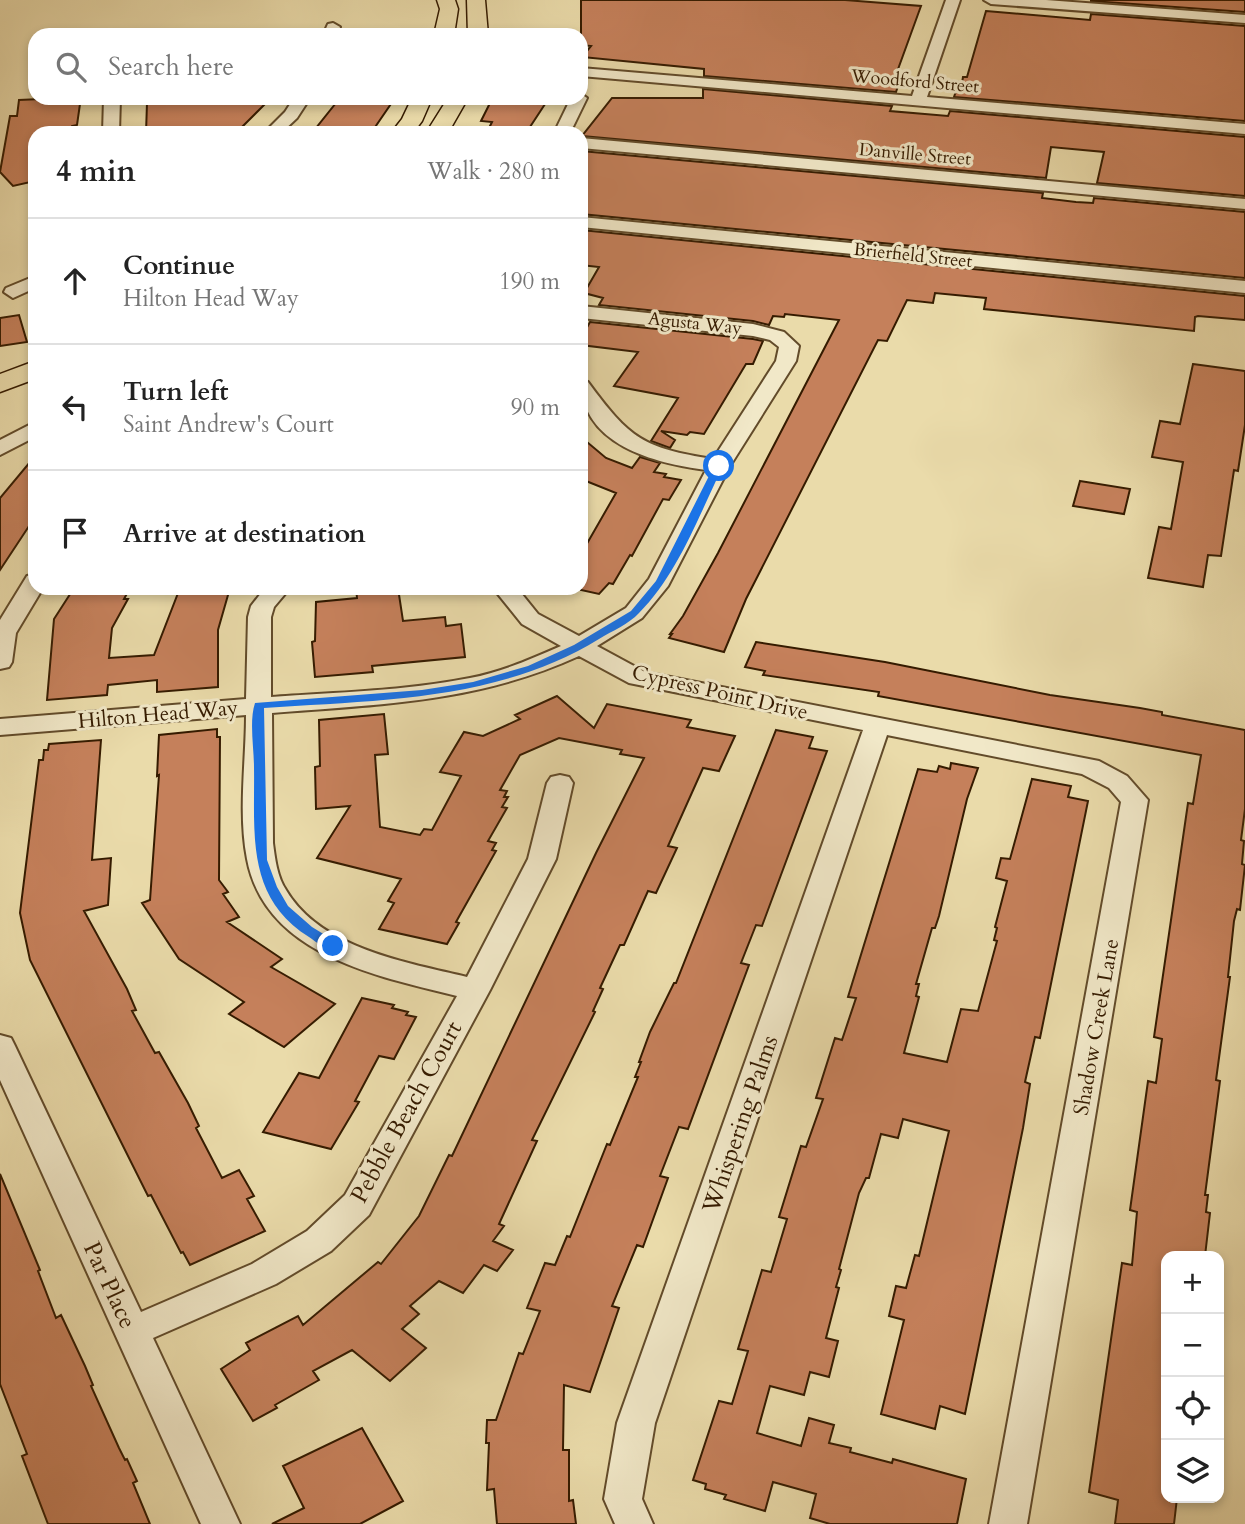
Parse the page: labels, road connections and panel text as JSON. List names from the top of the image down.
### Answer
{
  "streets": {
    "street": [
      "Woodford Street",
      "Danville Street",
      "Brierfield Street",
      "Agusta Way",
      "Cypress Point Drive",
      "Hilton Head Way",
      "Shadow Creek Lane",
      "Pebble Beach Court",
      "Whispering Palms",
      "Par Place"
    ]
  },
  "crossings": [
    ["Agusta Way", "Hilton Head Way"],
    ["Cypress Point Drive", "Hilton Head Way"],
    ["Cypress Point Drive", "Shadow Creek Lane"],
    ["Cypress Point Drive", "Whispering Palms"],
    ["Shadow Creek Lane", "Whispering Palms"],
    ["Pebble Beach Court", "Par Place"]
  ],
  "page": {
    "search": "Search here",
    "heading": ["4 min", "Walk · 280 m"],
    "list": [
      ["Continue", "Hilton Head Way", "190 m"],
      ["Turn left", "Saint Andrew's Court", "90 m"],
      "Arrive at destination"
    ],
    "map_buttons": ["+", "−"]
  }
}
